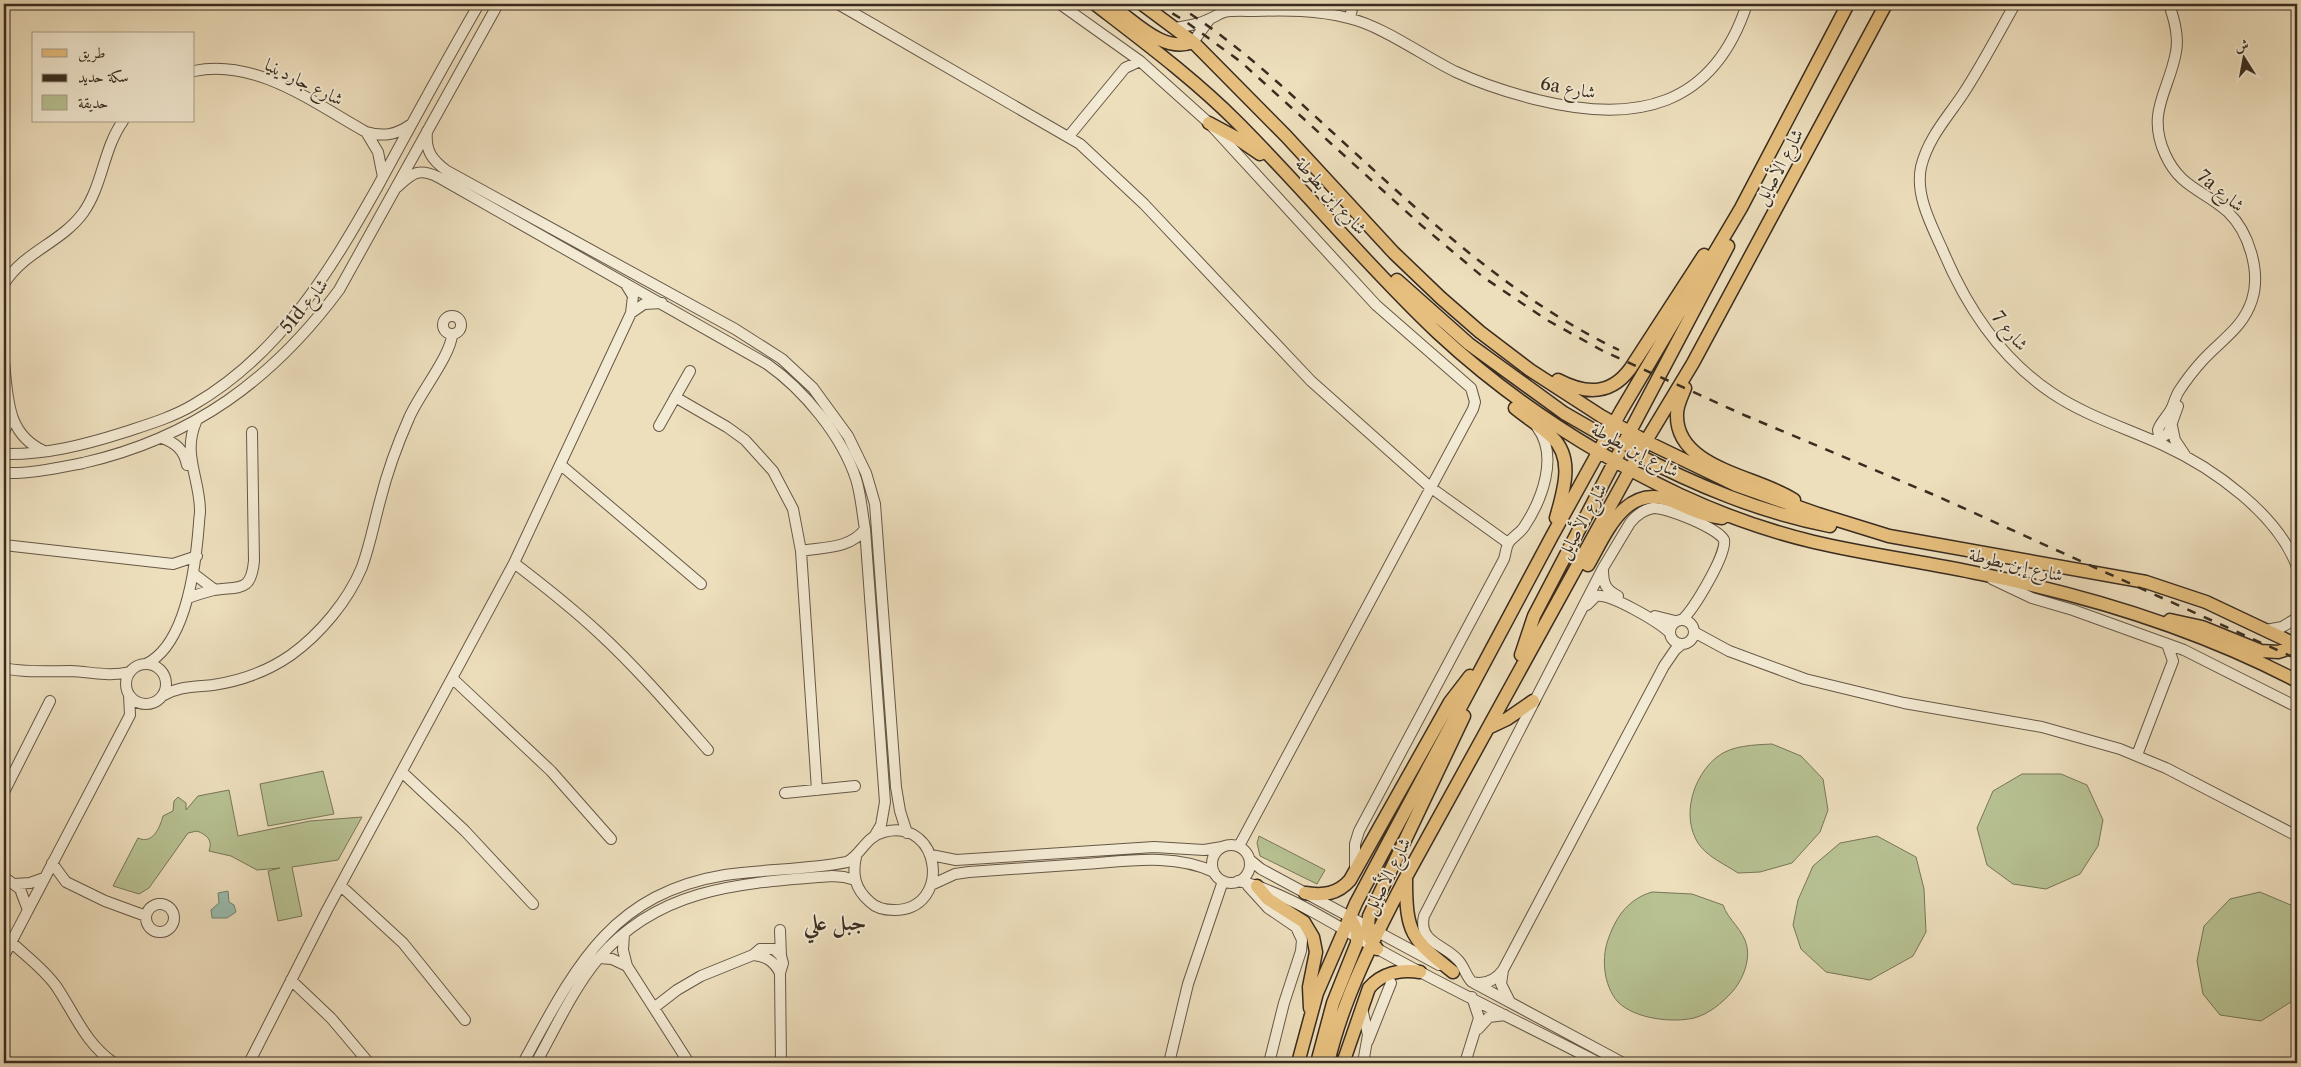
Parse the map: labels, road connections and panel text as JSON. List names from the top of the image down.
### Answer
{
  "streets": {
    "main road": ["شارع الأصايل", "شارع إبن بطوطة"],
    "street": [
      "شارع جاردينيا",
      "6a شارع",
      "7a شارع",
      "51d شارع",
      "شارع 7"
    ]
  },
  "crossings": [
    ["شارع جاردينيا", "51d شارع"],
    ["6a شارع", "شارع إبن بطوطة"],
    ["شارع الأصايل", "شارع إبن بطوطة"],
    ["7a شارع", "شارع 7"]
  ],
  "districts": ["جبل علي"],
  "legend": ["طريق", "سكة حديد", "حديقة"],
  "north": "top"
}
